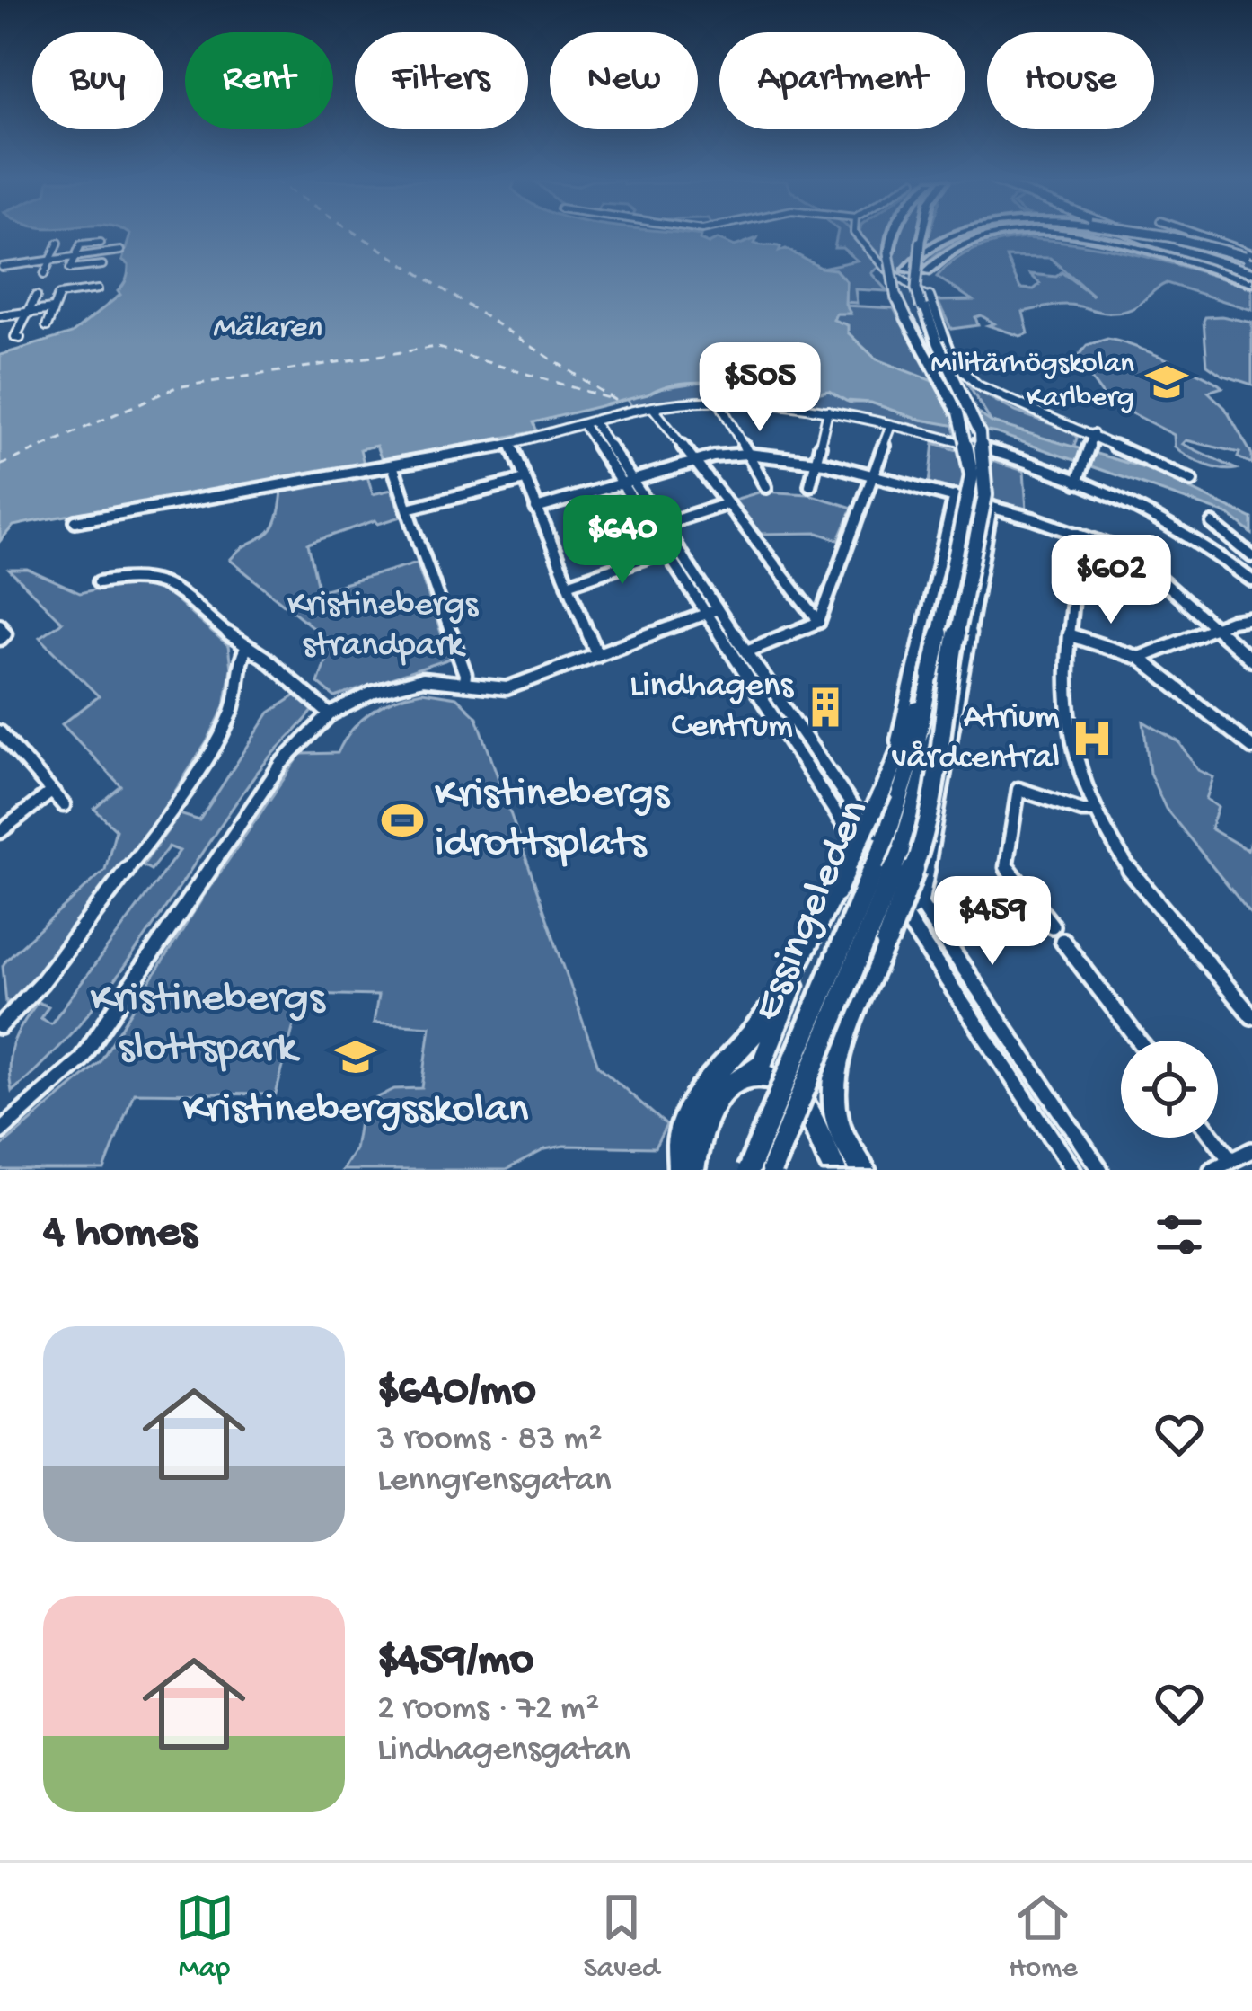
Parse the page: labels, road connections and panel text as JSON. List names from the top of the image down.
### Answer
{
  "streets": {
    "highway": ["Essingeleden"]
  },
  "water": ["Mälaren"],
  "parks": ["Kristinebergs strandpark", "Kristinebergs slottspark"],
  "places": {
    "school or university": ["Militärhögskolan Karlberg", "Kristinebergsskolan"],
    "building": ["Lindhagens Centrum"],
    "hospital": ["Atrium vårdcentral"],
    "sports": ["Kristinebergs idrottsplats"]
  },
  "page": {
    "chip": [
      "Buy",
      "Rent",
      "Filters",
      "New",
      "Apartment",
      "House"
    ],
    "price": [
      "$505",
      "$640",
      "$602",
      "$459"
    ],
    "heading": "4 homes",
    "list": [
      {
        "name": "$640/mo",
        "note": "3 rooms · 83 m² · Lenngrensgatan"
      },
      {
        "name": "$459/mo",
        "note": "2 rooms · 72 m² · Lindhagensgatan"
      }
    ],
    "tabs": ["Map", "Saved", "Home"]
  }
}
